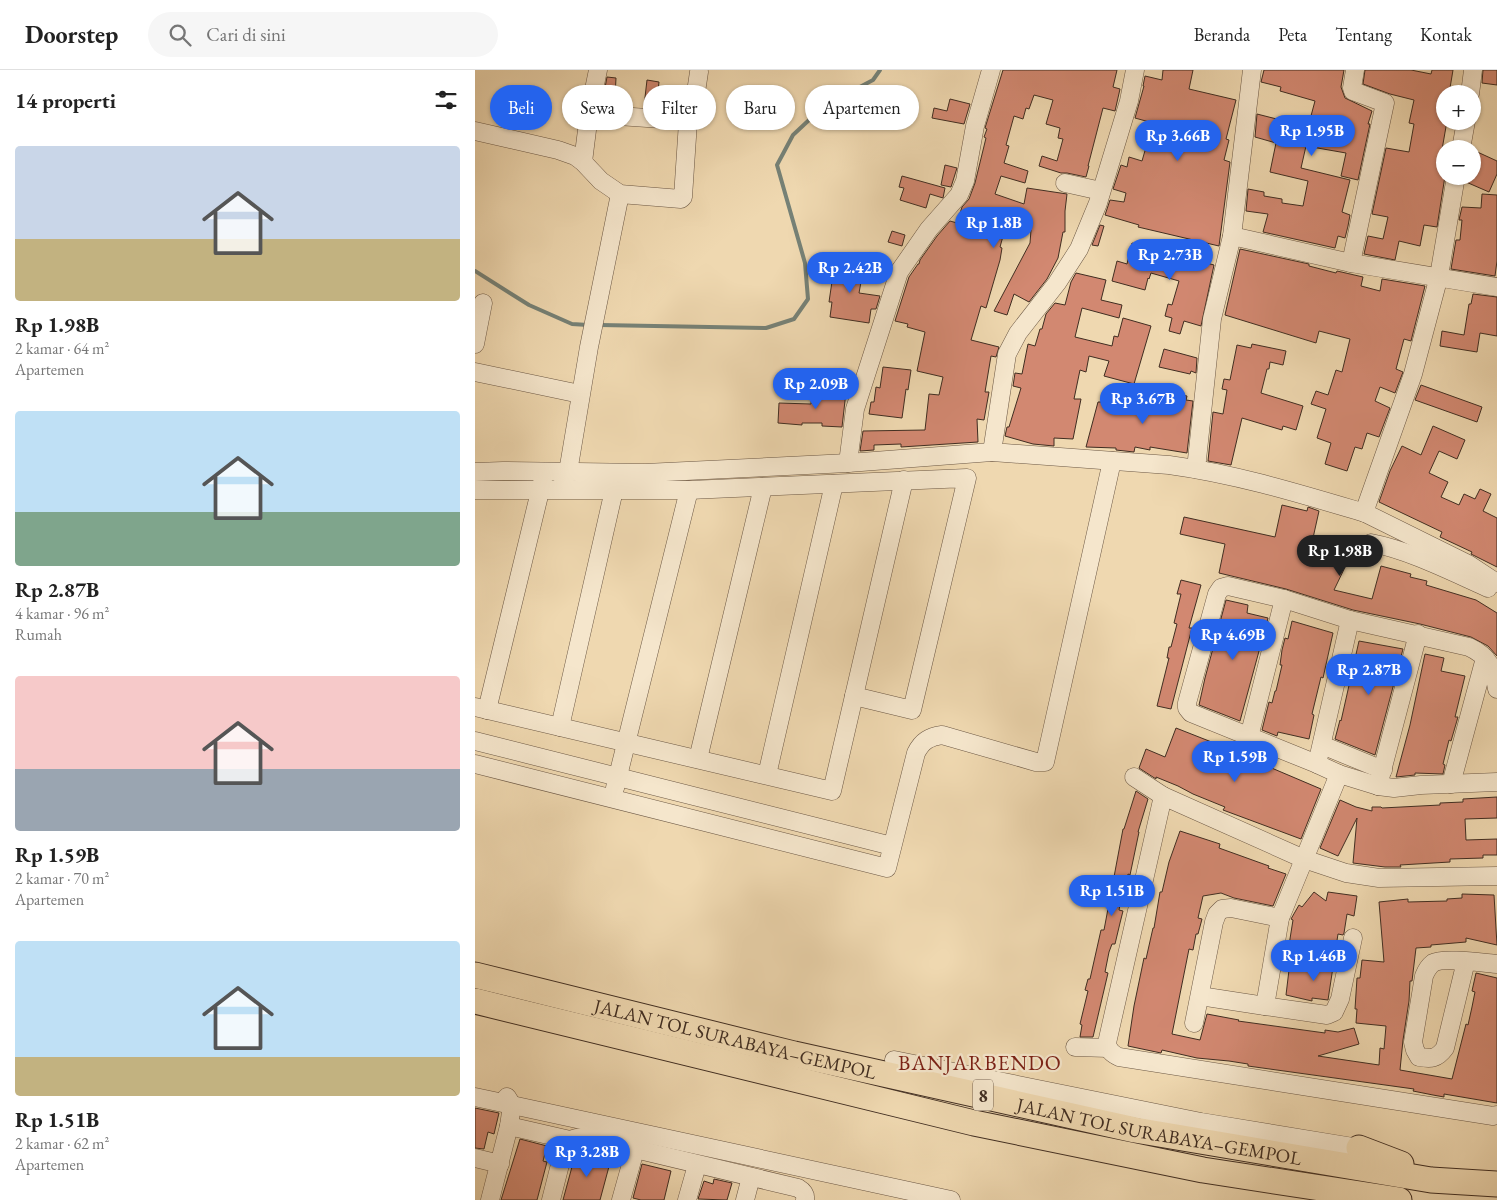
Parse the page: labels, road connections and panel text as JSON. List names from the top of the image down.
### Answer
{
  "streets": {
    "highway": ["JALAN TOL SURABAYA–GEMPOL", "8"]
  },
  "districts": ["BANJARBENDO"],
  "page": {
    "header": "Doorstep",
    "search": "Cari di sini",
    "nav": [
      "Beranda",
      "Peta",
      "Tentang",
      "Kontak"
    ],
    "heading": "14 properti",
    "map_buttons": ["+", "−"],
    "chip": [
      "Beli",
      "Sewa",
      "Filter",
      "Baru",
      "Apartemen"
    ],
    "price": [
      "Rp 1.95B",
      "Rp 3.66B",
      "Rp 1.8B",
      "Rp 2.73B",
      "Rp 2.42B",
      "Rp 2.09B",
      "Rp 3.67B",
      "Rp 1.98B",
      "Rp 4.69B",
      "Rp 2.87B",
      "Rp 1.59B",
      "Rp 1.51B",
      "Rp 1.46B",
      "Rp 3.28B"
    ],
    "list": [
      {
        "name": "Rp 1.98B",
        "note": "2 kamar · 64 m² · Apartemen"
      },
      {
        "name": "Rp 2.87B",
        "note": "4 kamar · 96 m² · Rumah"
      },
      {
        "name": "Rp 1.59B",
        "note": "2 kamar · 70 m² · Apartemen"
      },
      {
        "name": "Rp 1.51B",
        "note": "2 kamar · 62 m² · Apartemen"
      }
    ]
  }
}
